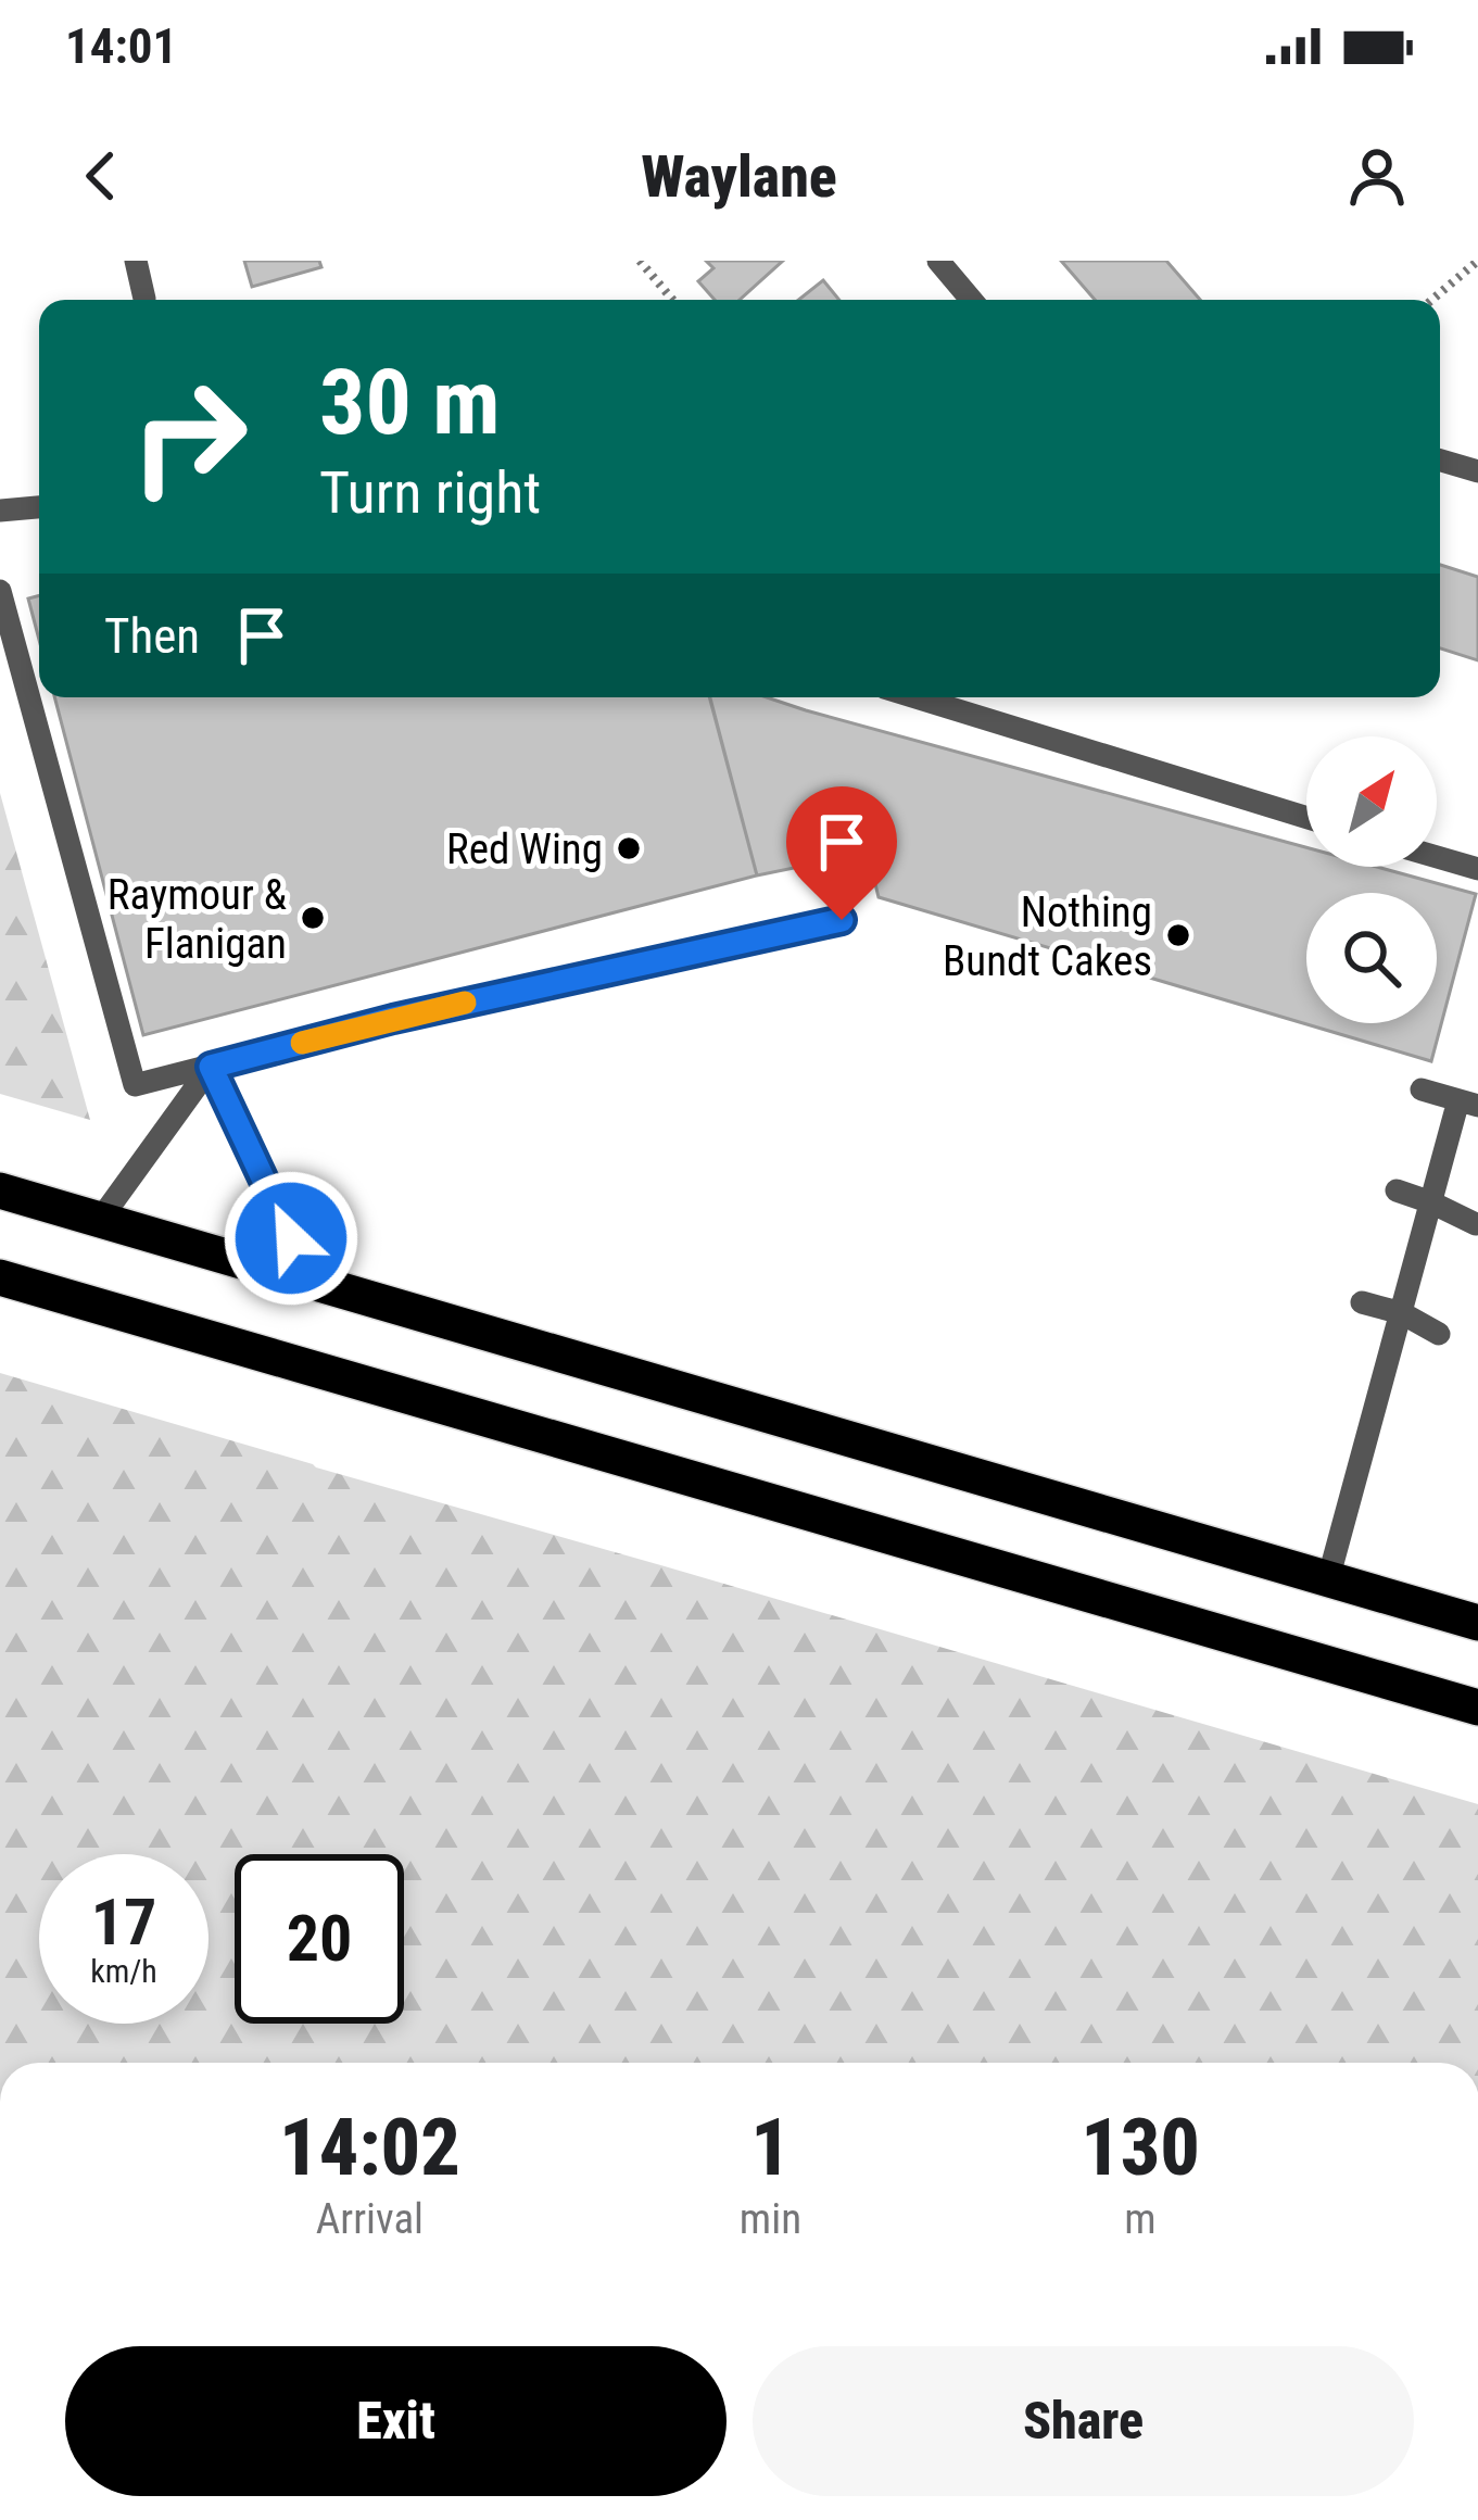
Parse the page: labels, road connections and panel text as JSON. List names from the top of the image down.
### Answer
{
  "places": ["Red Wing", "Raymour & Flanigan", "Nothing Bundt Cakes"],
  "north": "top right",
  "page": {
    "status": "14:01",
    "header": "Waylane",
    "turn": ["30 m", "Turn right"],
    "then": "Then",
    "speed": "17 km/h",
    "limit": "20",
    "eta": [
      "14:02",
      "Arrival",
      "1",
      "min",
      "130",
      "m"
    ],
    "buttons": ["Exit", "Share"]
  }
}
